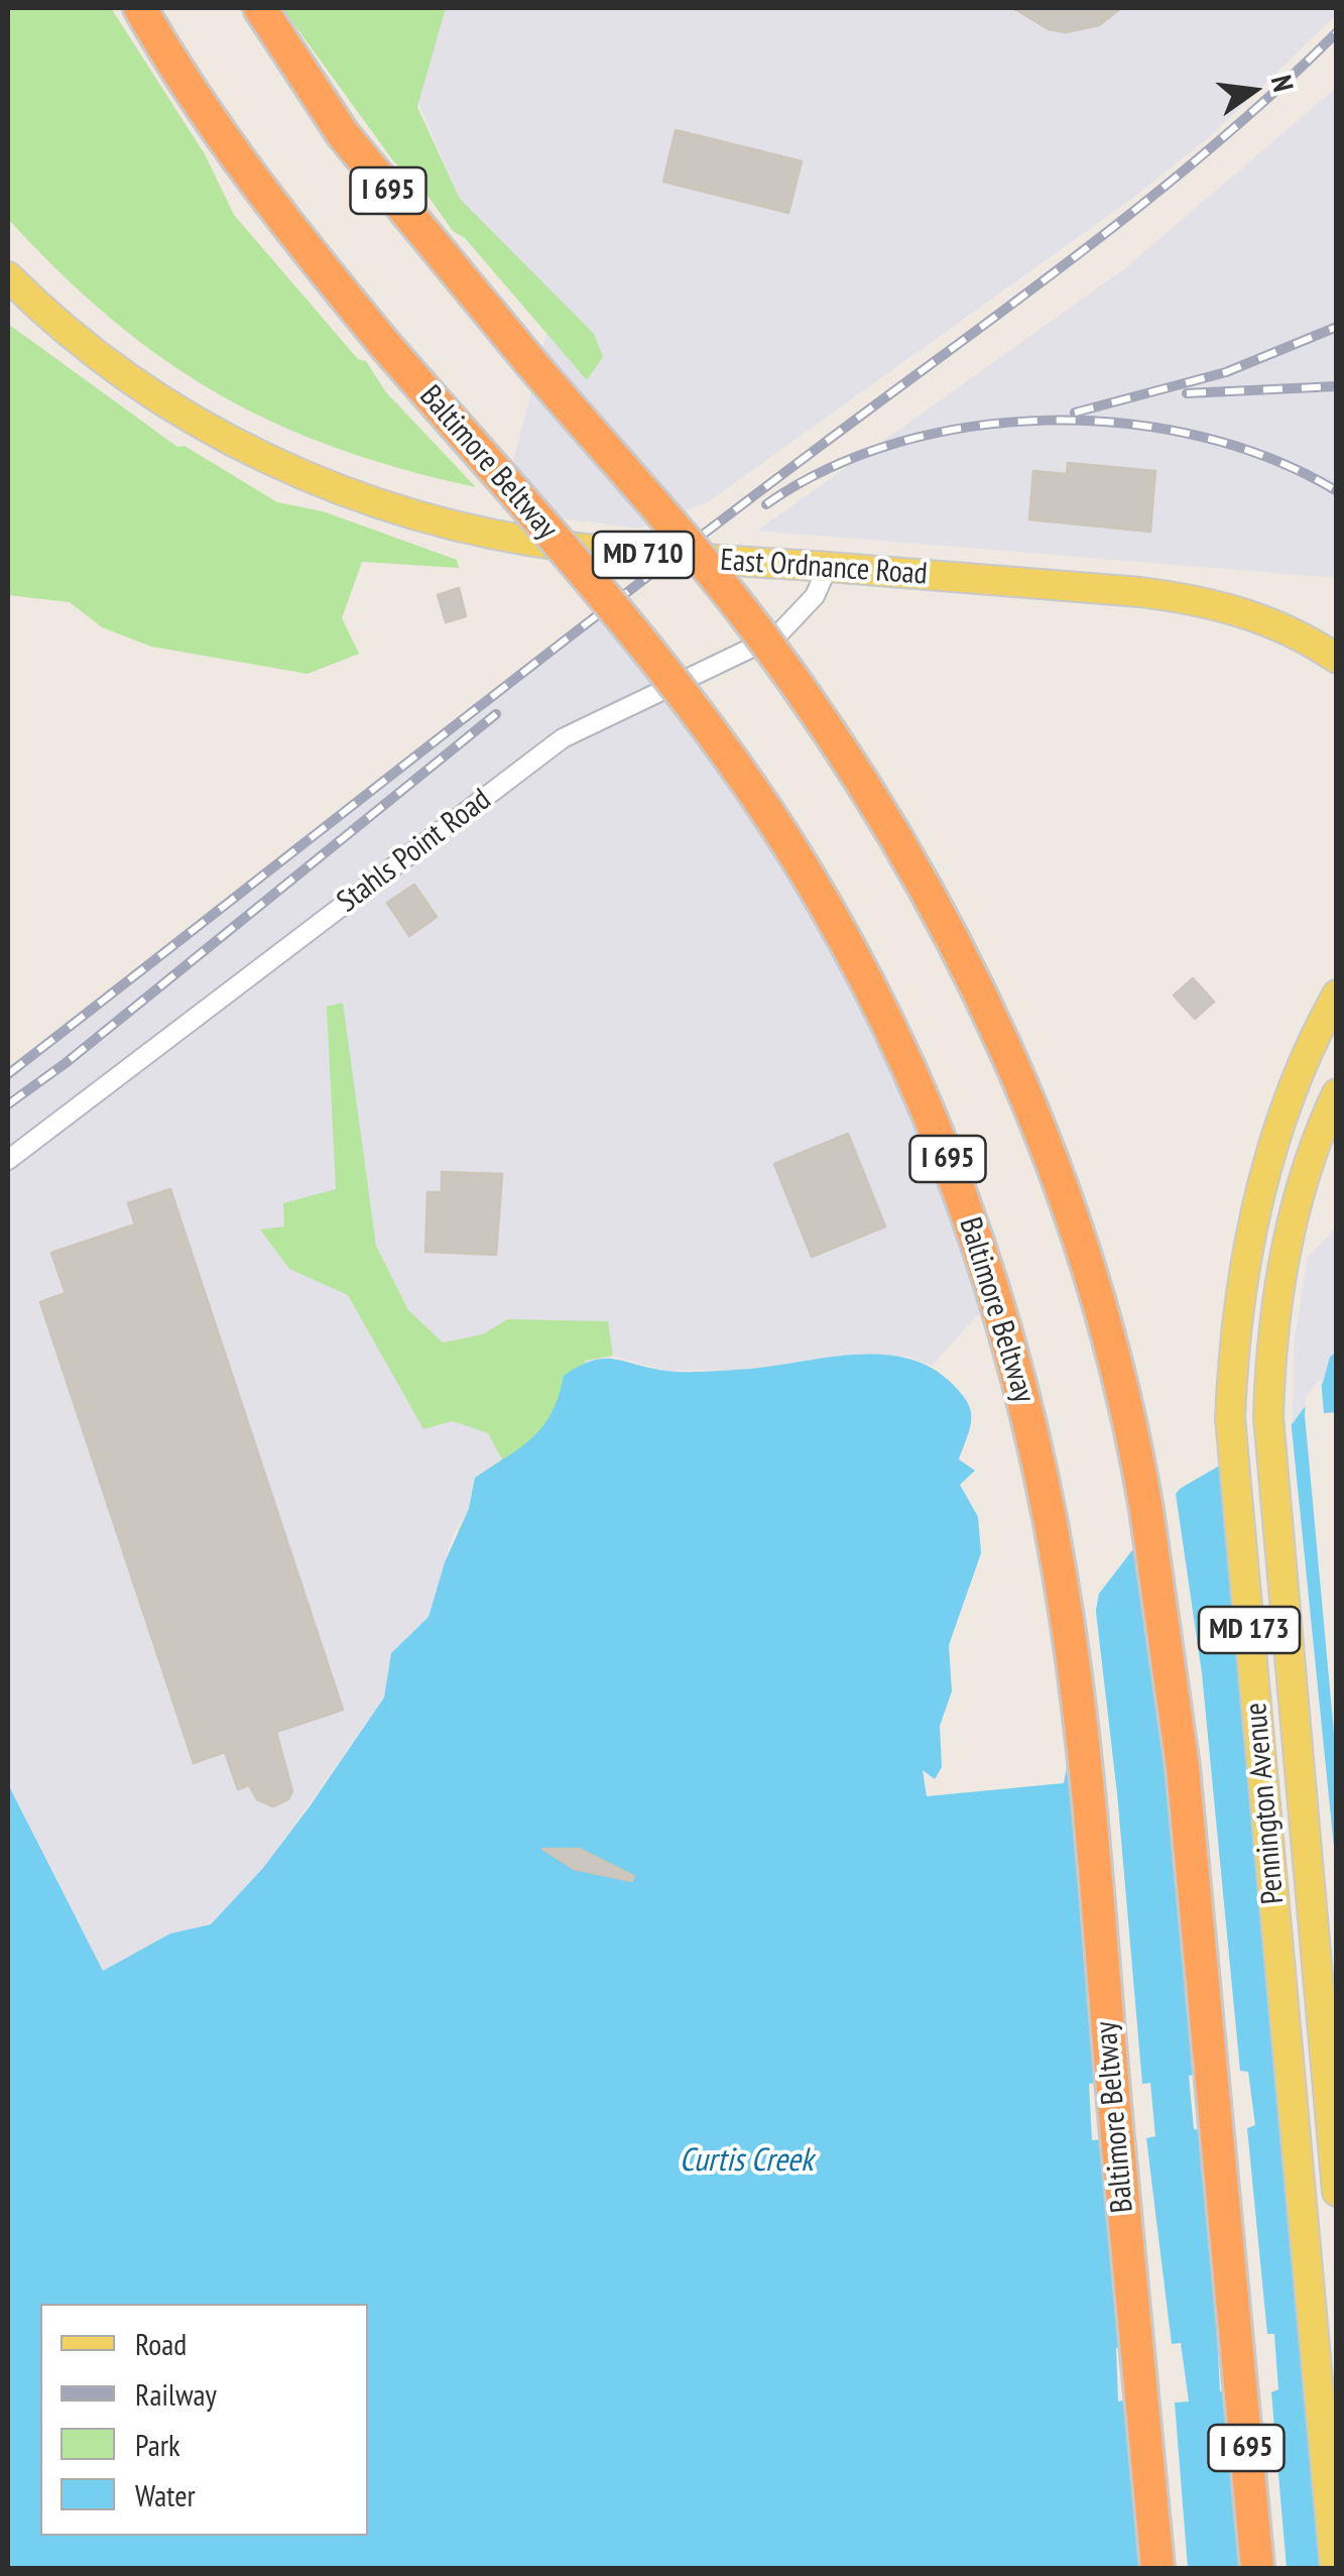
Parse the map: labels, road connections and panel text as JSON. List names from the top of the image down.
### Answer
{
  "streets": {
    "highway": ["I 695", "Baltimore Beltway"],
    "main road": [
      "MD 710",
      "East Ordnance Road",
      "MD 173",
      "Pennington Avenue"
    ],
    "street": ["Stahls Point Road"]
  },
  "crossings": [
    ["East Ordnance Road", "Stahls Point Road"]
  ],
  "water": ["Curtis Creek"],
  "legend": [
    "Road",
    "Railway",
    "Park",
    "Water"
  ],
  "north": "right"
}
